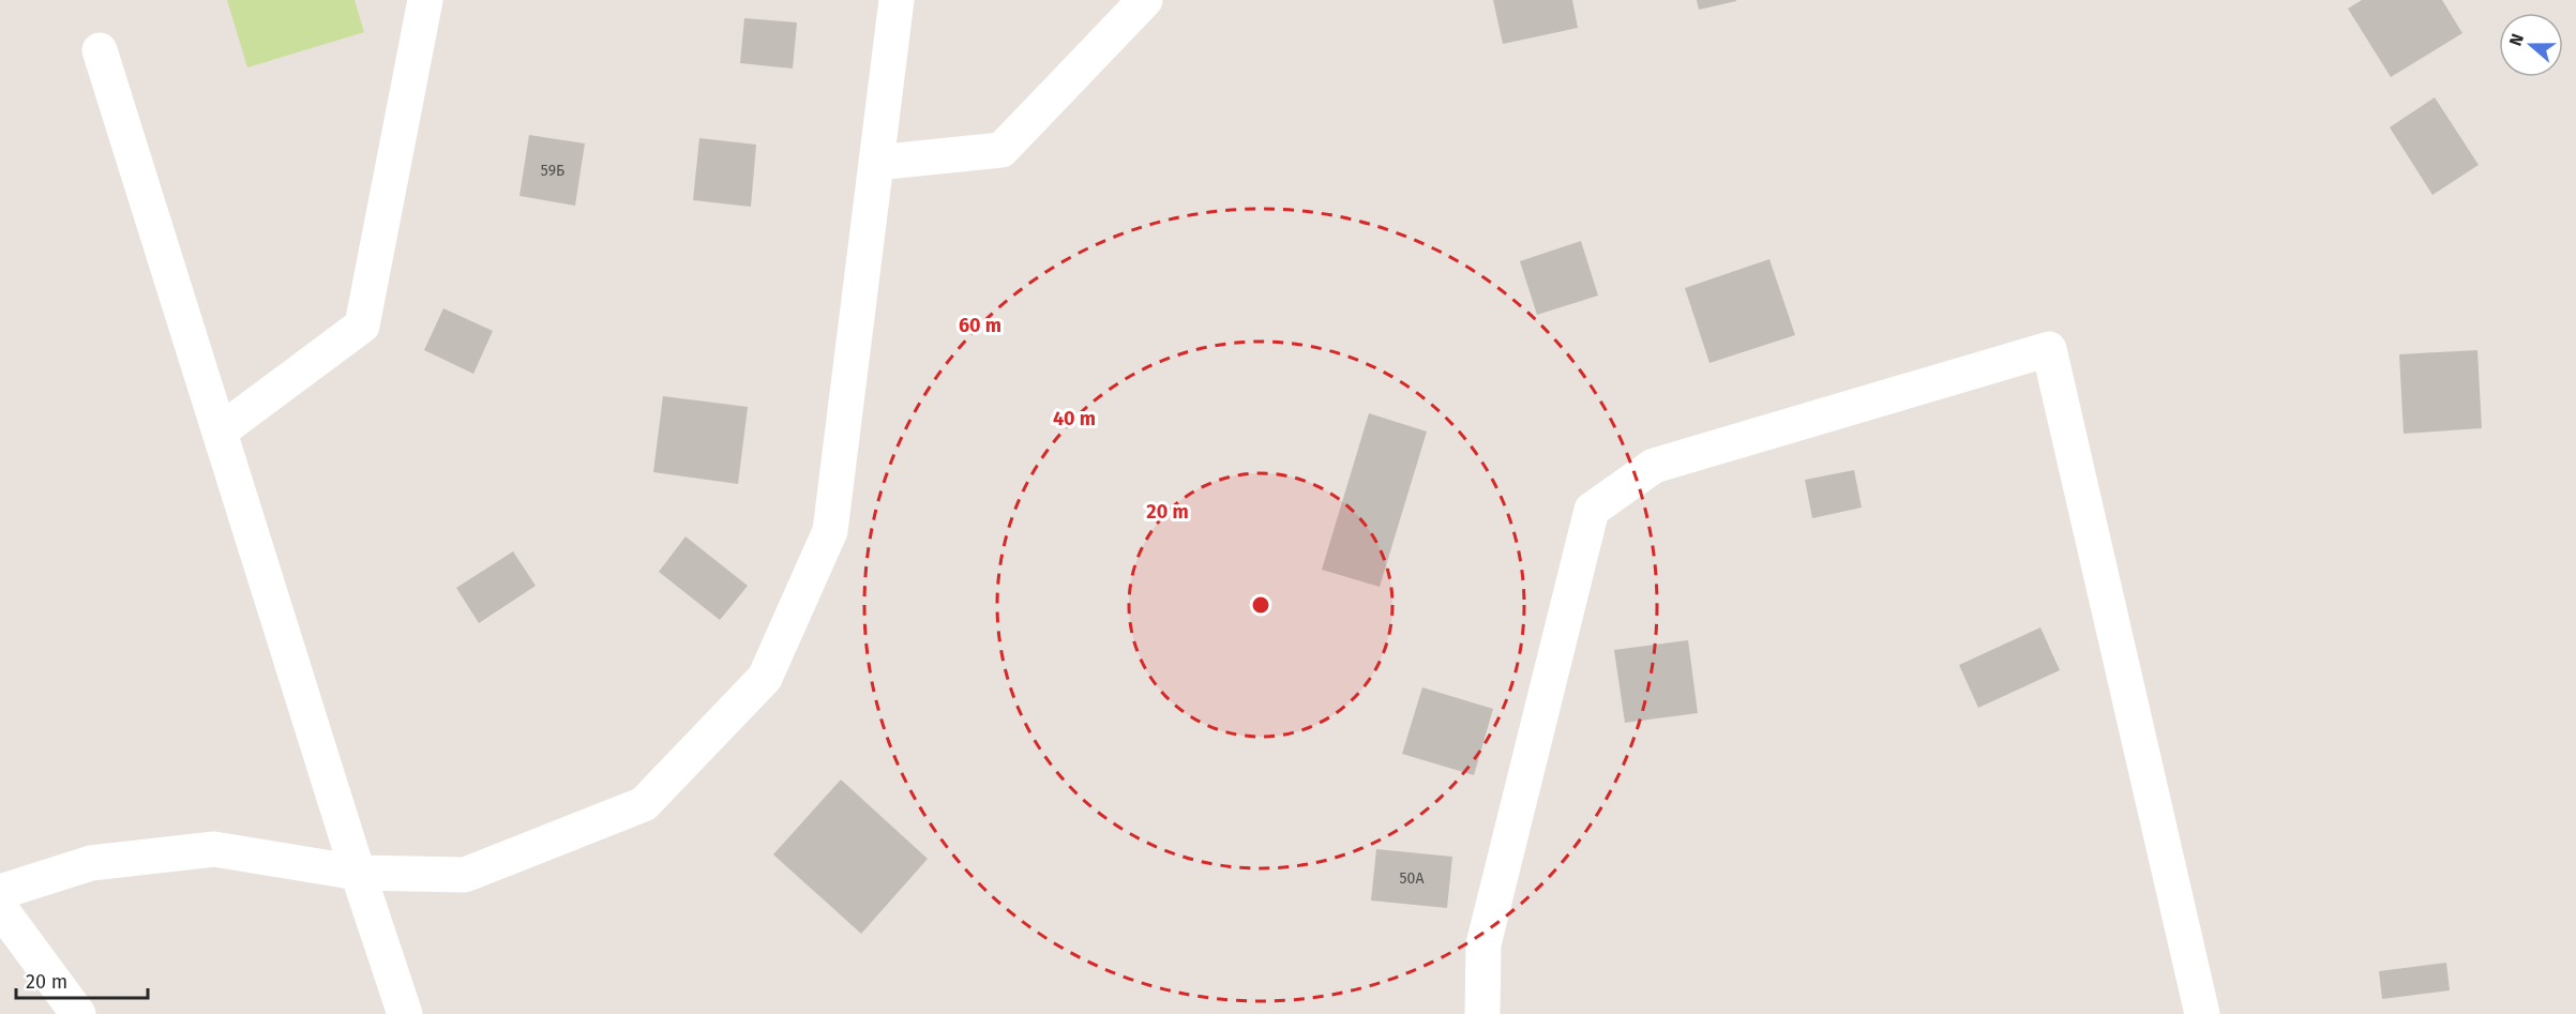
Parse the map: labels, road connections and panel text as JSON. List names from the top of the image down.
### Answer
{
  "house_numbers": ["59Б", "50А"],
  "scale_bar": "20 m",
  "north": "left",
  "rings": ["60 m", "40 m", "20 m"]
}
